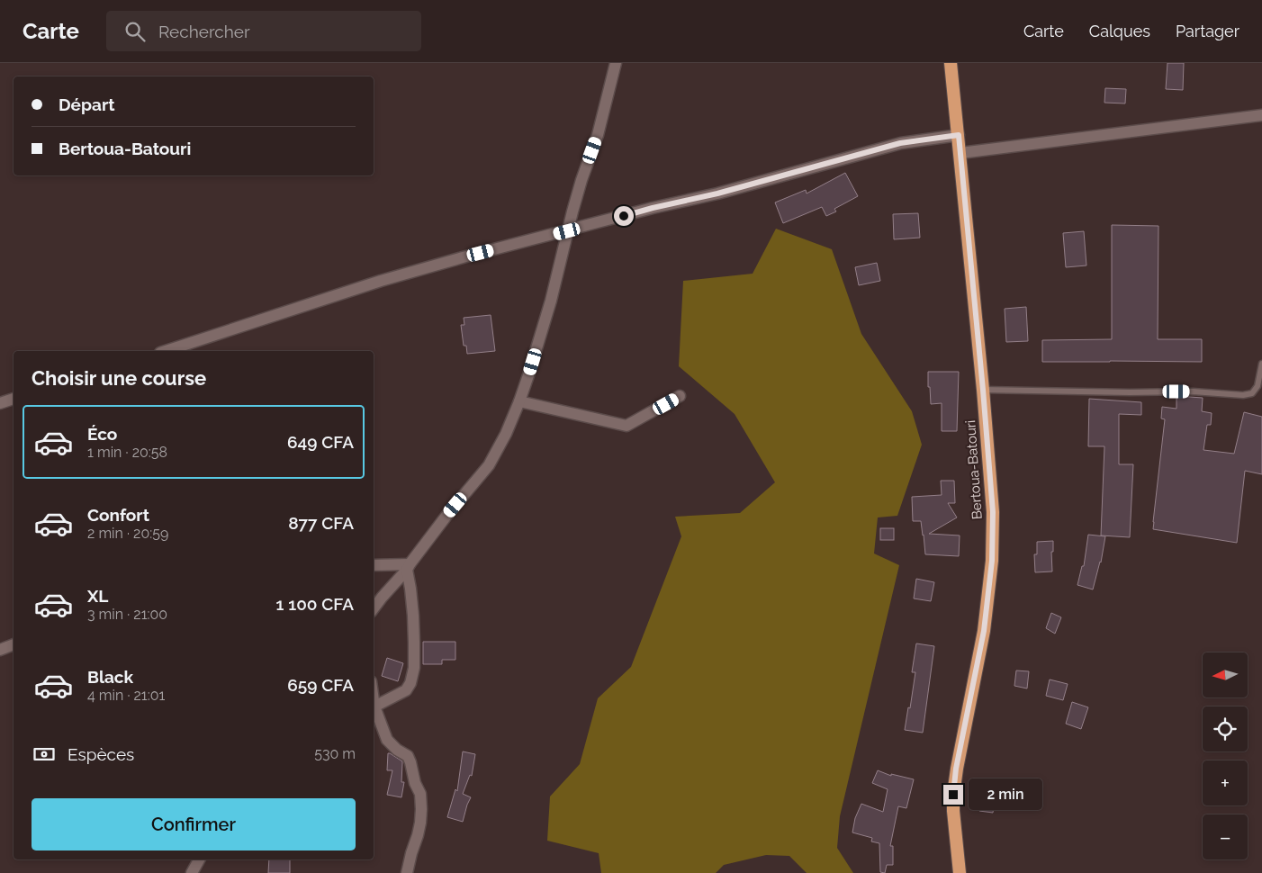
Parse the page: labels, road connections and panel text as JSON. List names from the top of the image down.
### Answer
{
  "streets": {
    "highway": ["Bertoua-Batouri"]
  },
  "north": "left",
  "page": {
    "header": "Carte",
    "search": "Rechercher",
    "nav": ["Carte", "Calques", "Partager"],
    "banner": ["Départ", "Bertoua-Batouri"],
    "heading": "Choisir une course",
    "list": [
      {
        "name": "Éco",
        "note": "1 min · 20:58",
        "value": "649 CFA"
      },
      {
        "name": "Confort",
        "note": "2 min · 20:59",
        "value": "877 CFA"
      },
      {
        "name": "XL",
        "note": "3 min · 21:00",
        "value": "1 100 CFA"
      },
      {
        "name": "Black",
        "note": "4 min · 21:01",
        "value": "659 CFA"
      }
    ],
    "map_buttons": ["+", "−"],
    "pay": ["Espèces", "530 m"],
    "bubble": "2 min",
    "buttons": "Confirmer"
  }
}
